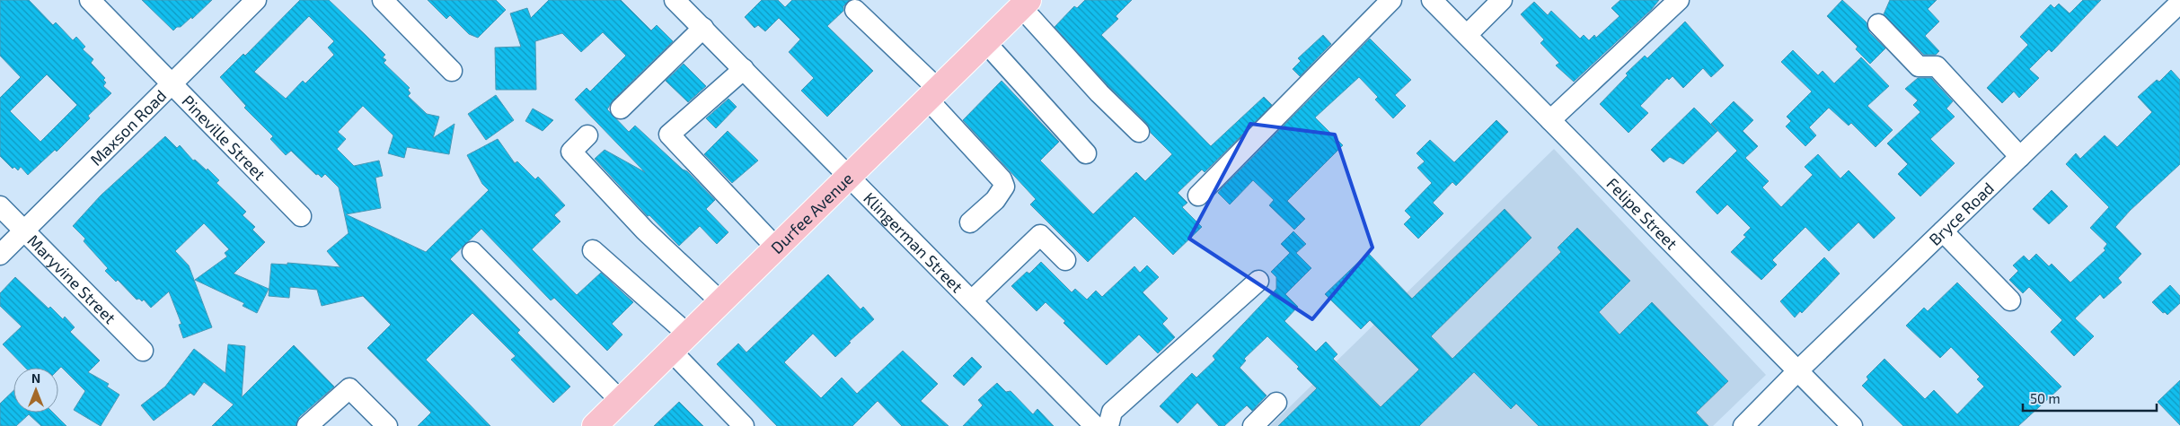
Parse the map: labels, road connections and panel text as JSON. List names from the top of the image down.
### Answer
{
  "streets": {
    "main road": ["Durfee Avenue"],
    "street": [
      "Maxson Road",
      "Pineville Street",
      "Felipe Street",
      "Bryce Road",
      "Klingerman Street",
      "Maryvine Street"
    ]
  },
  "crossings": [
    ["Maxson Road", "Pineville Street"],
    ["Maxson Road", "Maryvine Street"],
    ["Felipe Street", "Bryce Road"],
    ["Durfee Avenue", "Klingerman Street"]
  ],
  "scale_bar": "50 m",
  "north": "top"
}
